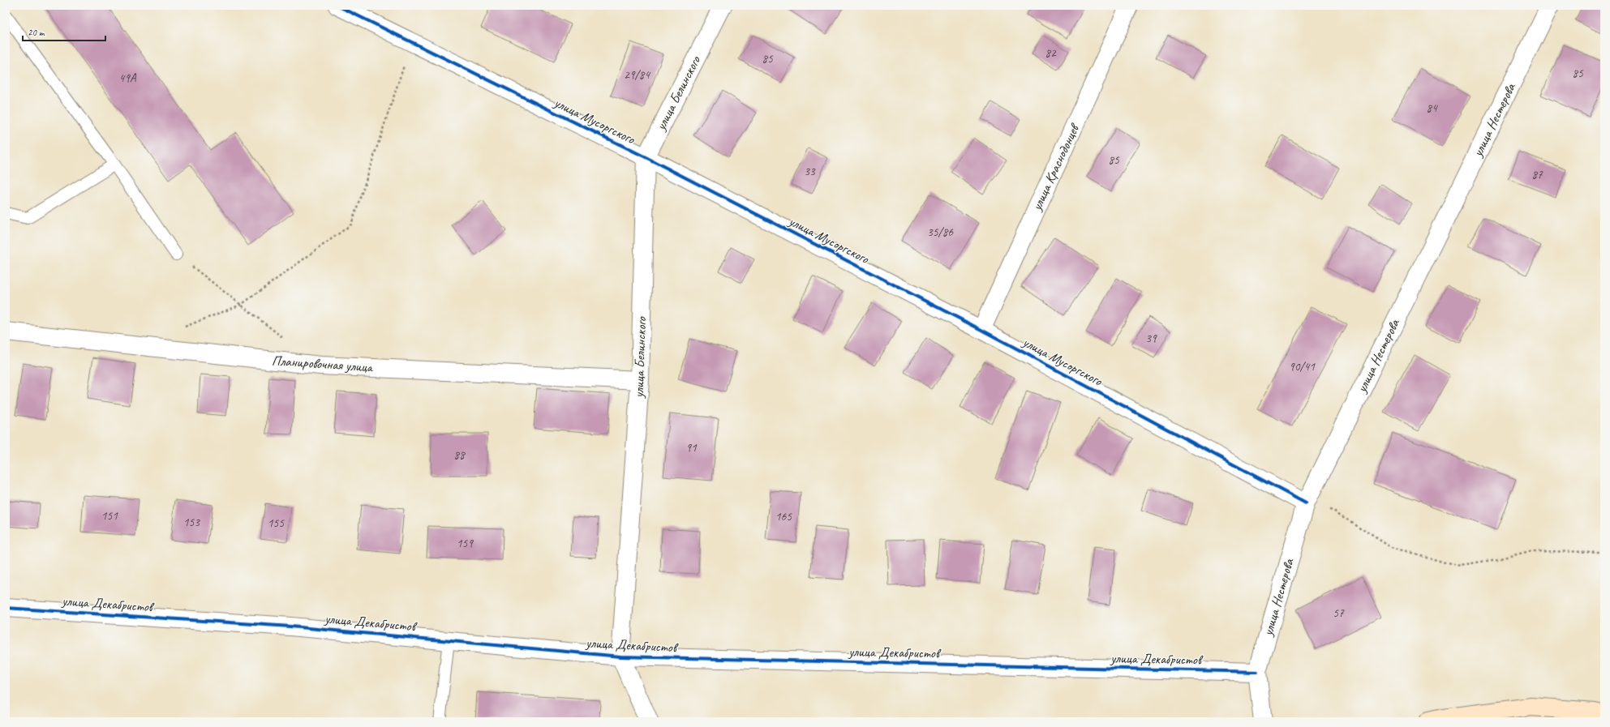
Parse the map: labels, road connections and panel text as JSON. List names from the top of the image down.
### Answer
{
  "streets": {
    "street": [
      "улица Белинского",
      "улица Нестерова",
      "улица Мусоргского",
      "улица Краснодонцев",
      "Планировочная улица",
      "улица Декабристов"
    ]
  },
  "crossings": [
    ["улица Белинского", "улица Мусоргского"],
    ["улица Белинского", "Планировочная улица"],
    ["улица Белинского", "улица Декабристов"],
    ["улица Нестерова", "улица Мусоргского"],
    ["улица Нестерова", "улица Декабристов"],
    ["улица Мусоргского", "улица Краснодонцев"]
  ],
  "house_numbers": [
    "82",
    "85",
    "85",
    "29/84",
    "49А",
    "84",
    "85",
    "33",
    "87",
    "35/86",
    "39",
    "90/41",
    "91",
    "88",
    "151",
    "165",
    "153",
    "155",
    "159",
    "57"
  ],
  "scale_bar": "20 m"
}
